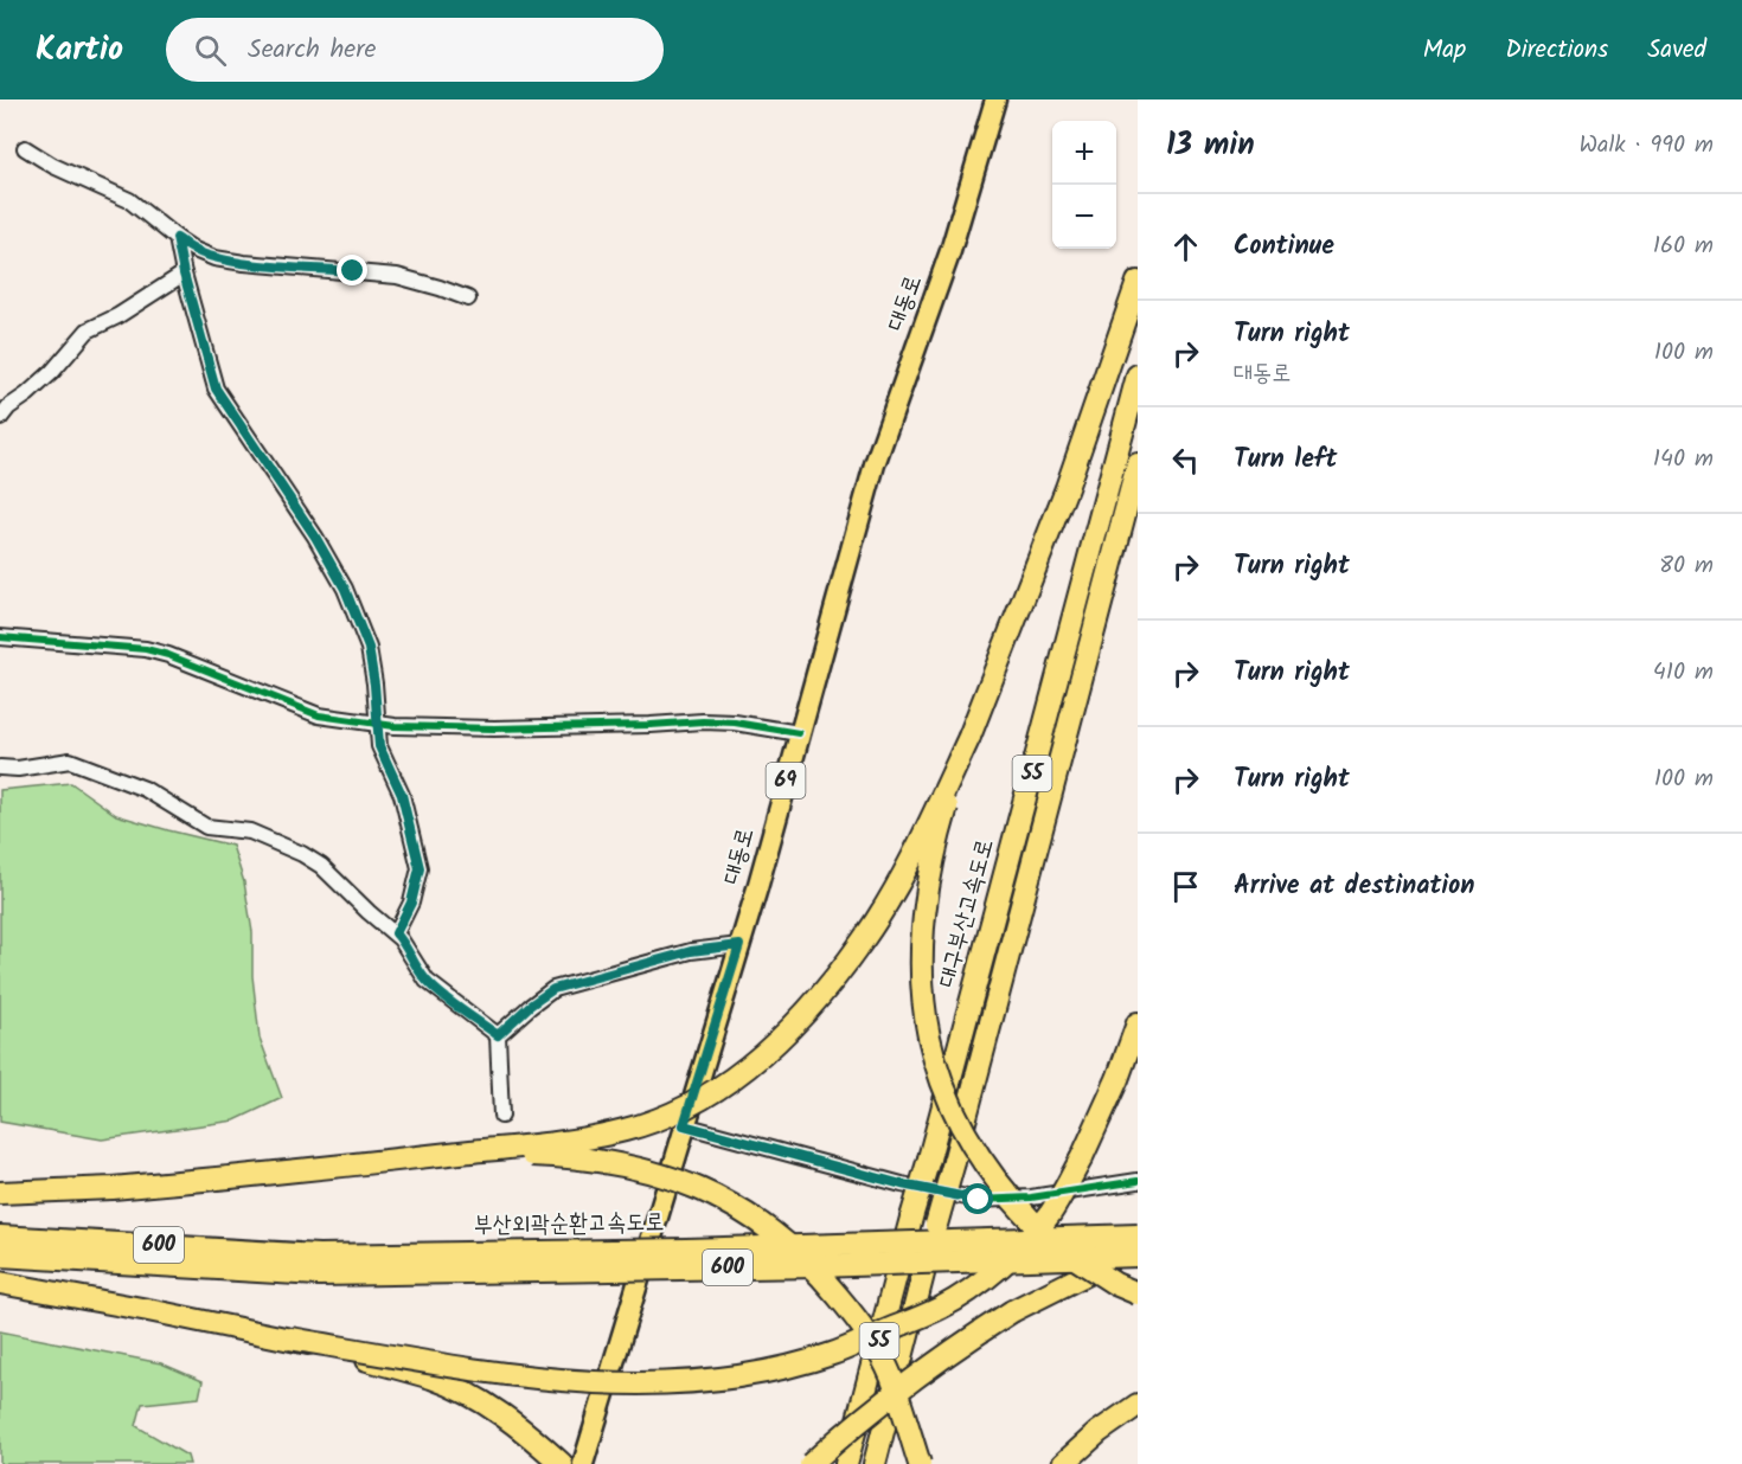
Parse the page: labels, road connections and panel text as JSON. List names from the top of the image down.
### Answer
{
  "streets": {
    "highway": [
      "55",
      "대구부산고속도로",
      "부산외곽순환고속도로",
      "600"
    ],
    "main road": ["대동로", "69"]
  },
  "page": {
    "header": "Kartio",
    "search": "Search here",
    "nav": ["Map", "Directions", "Saved"],
    "heading": ["13 min", "Walk · 990 m"],
    "map_buttons": ["+", "−"],
    "list": [
      ["Continue", "160 m"],
      ["Turn right", "대동로", "100 m"],
      ["Turn left", "140 m"],
      ["Turn right", "80 m"],
      ["Turn right", "410 m"],
      ["Turn right", "100 m"],
      "Arrive at destination"
    ]
  }
}
